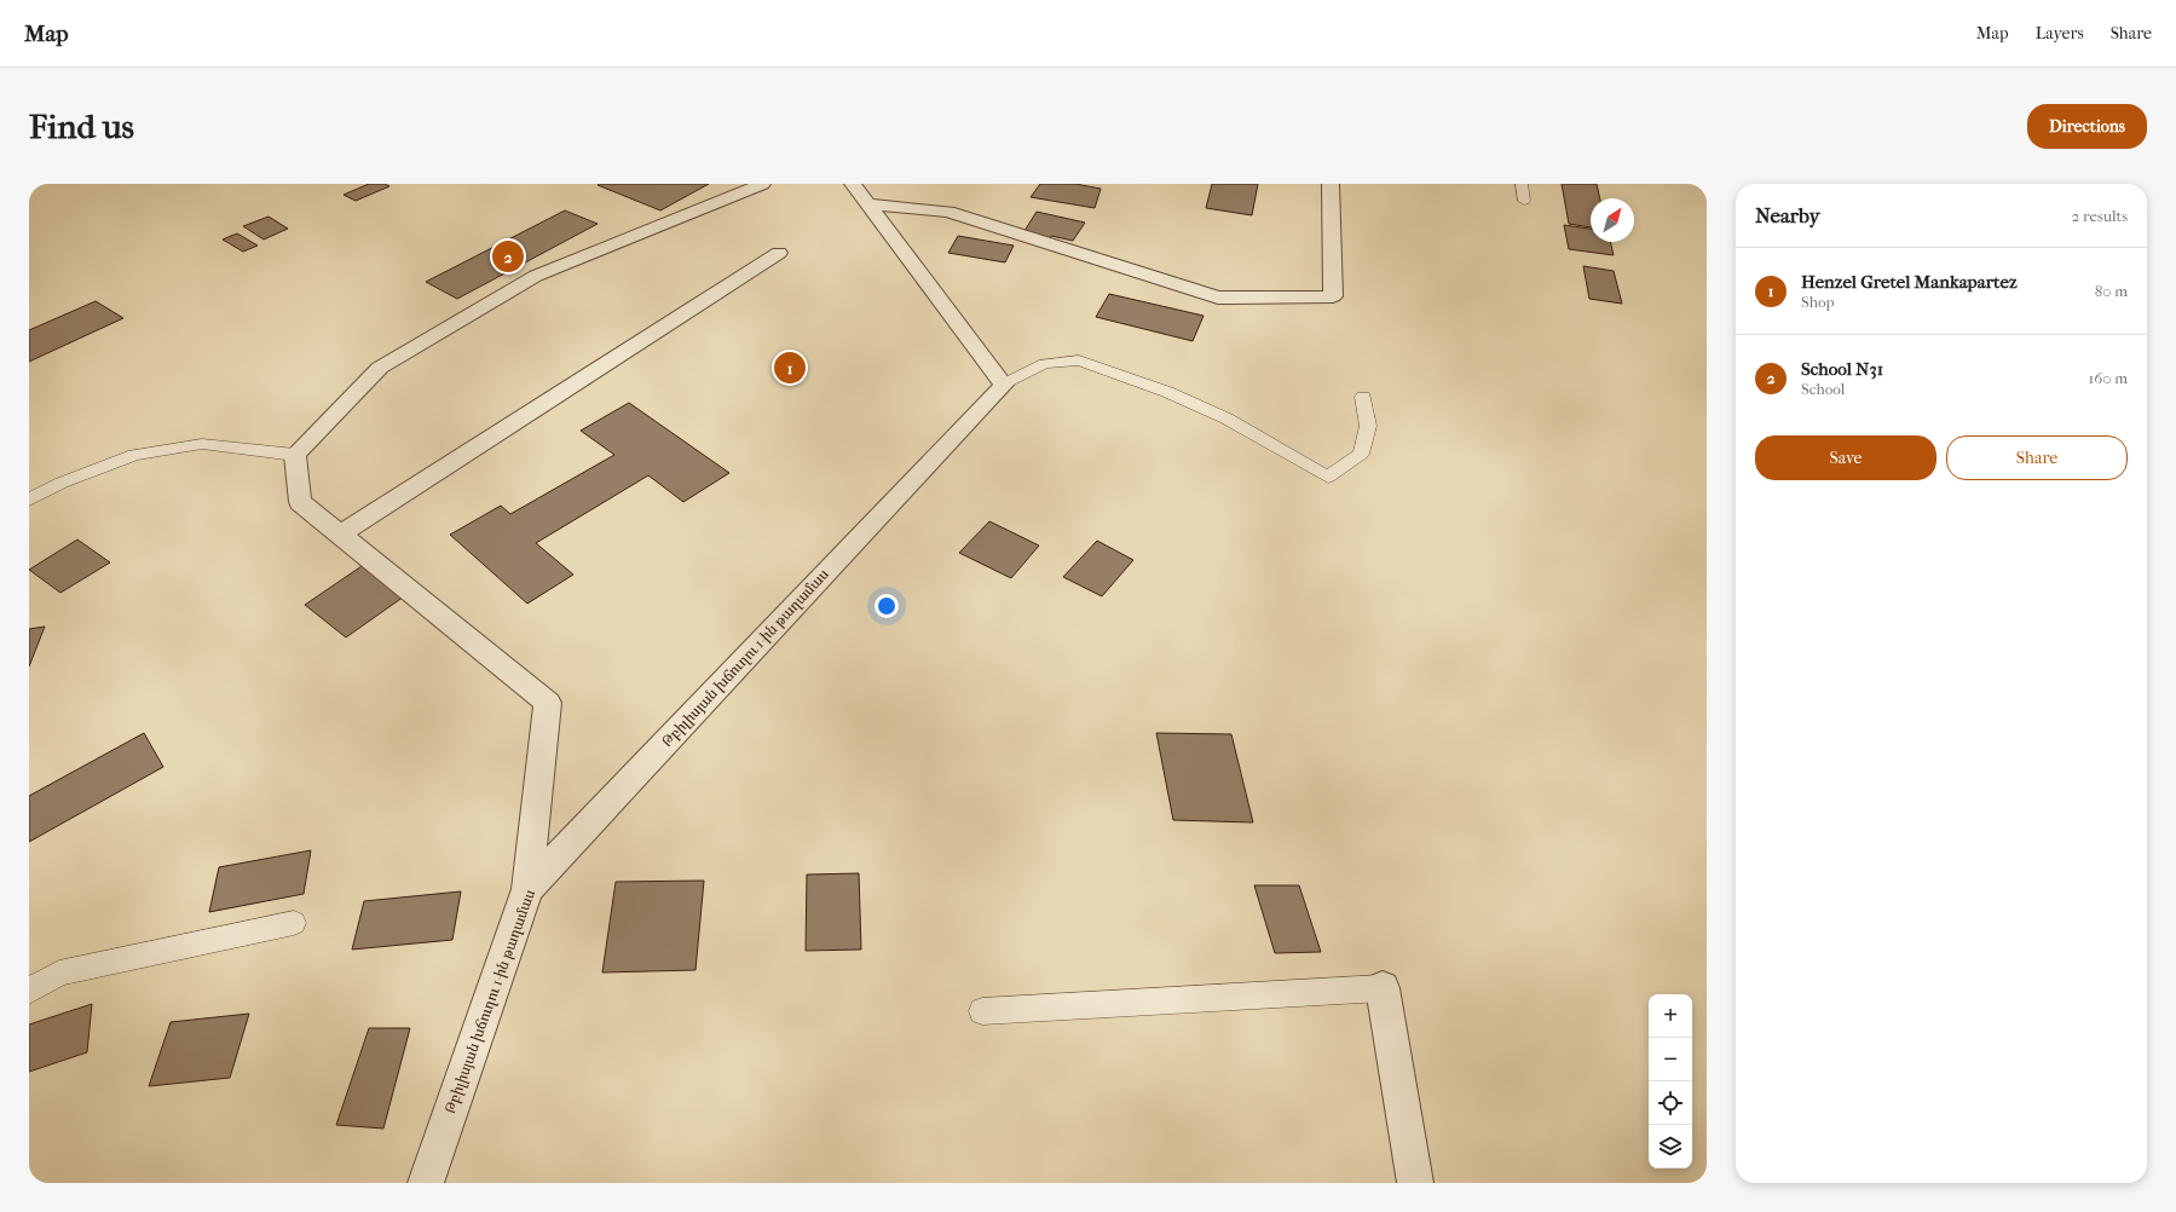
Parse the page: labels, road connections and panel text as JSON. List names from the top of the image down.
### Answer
{
  "streets": {
    "street": ["Թբիլիսյան խճուղու 1-ին թաղամաս"]
  },
  "north": "top right",
  "page": {
    "header": "Map",
    "nav": ["Map", "Layers", "Share"],
    "buttons": [
      "Directions",
      ["Save", "Share"]
    ],
    "title": "Find us",
    "heading": ["Nearby", "2 results"],
    "pins": ["2", "1"],
    "list": [
      {
        "mark": "1",
        "name": "Henzel Gretel Mankapartez",
        "note": "Shop",
        "value": "80 m"
      },
      {
        "mark": "2",
        "name": "School N31",
        "note": "School",
        "value": "160 m"
      }
    ],
    "map_buttons": ["+", "−"]
  }
}
